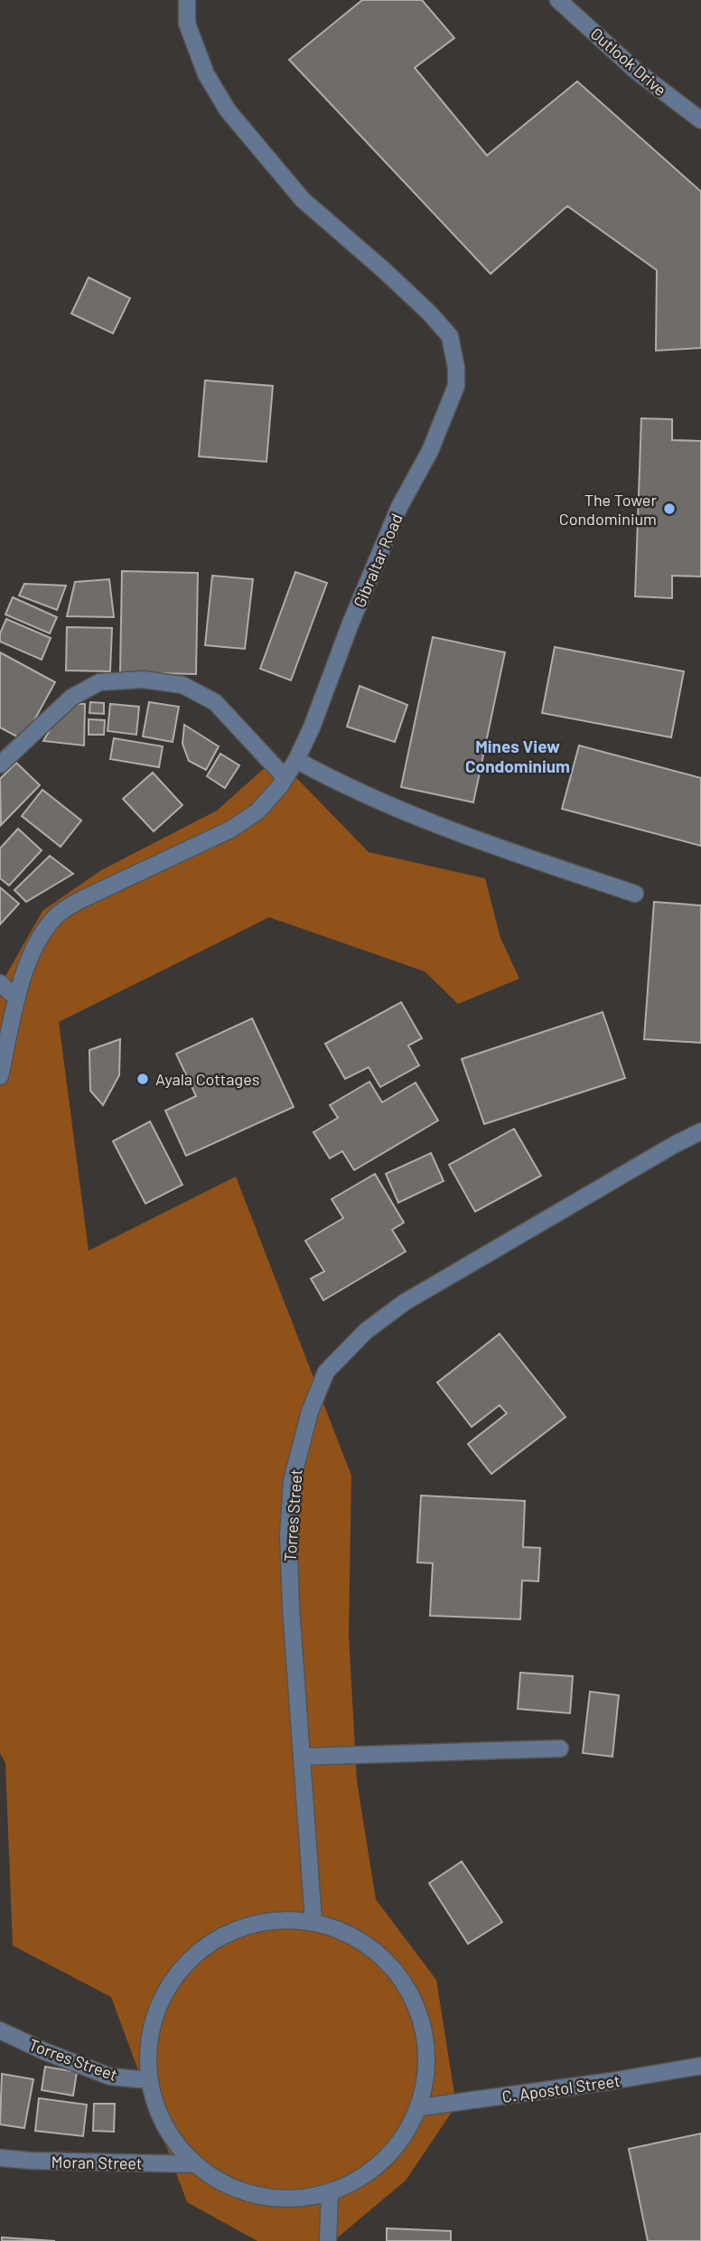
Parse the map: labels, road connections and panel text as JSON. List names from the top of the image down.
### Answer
{
  "streets": {
    "street": [
      "Outlook Drive",
      "Gibraltar Road",
      "Torres Street",
      "C. Apostol Street",
      "Moran Street"
    ]
  },
  "districts": ["Mines View Condominium"],
  "places": ["The Tower Condominium", "Ayala Cottages"]
}
